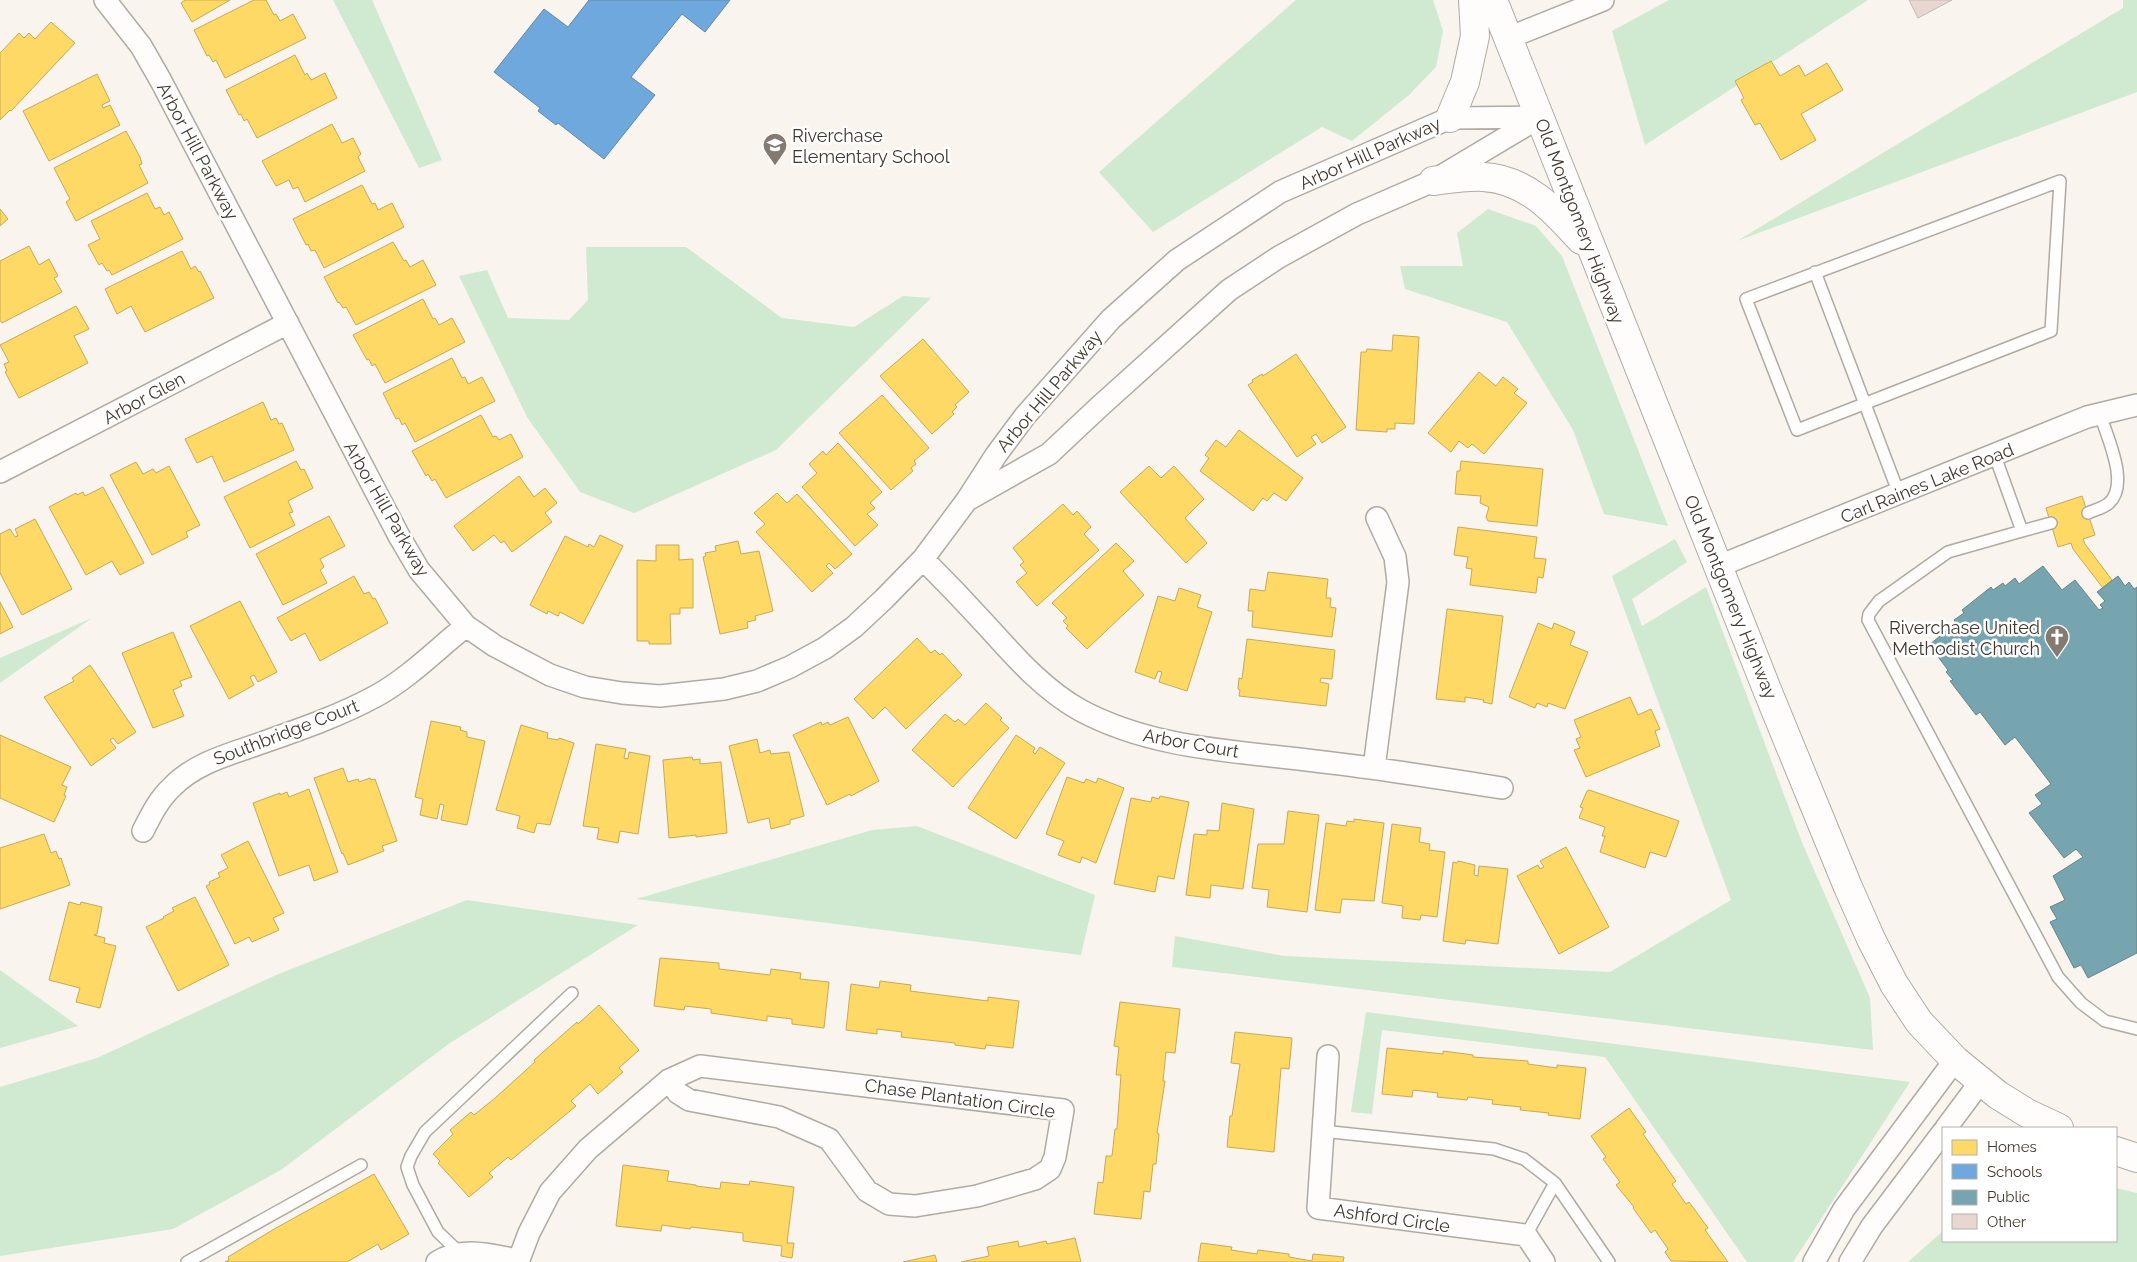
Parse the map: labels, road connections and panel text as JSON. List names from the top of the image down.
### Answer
{
  "streets": {
    "street": [
      "Arbor Hill Parkway",
      "Old Montgomery Highway",
      "Arbor Glen",
      "Carl Raines Lake Road",
      "Southbridge Court",
      "Arbor Court",
      "Chase Plantation Circle",
      "Ashford Circle"
    ]
  },
  "crossings": [
    ["Arbor Hill Parkway", "Old Montgomery Highway"],
    ["Arbor Hill Parkway", "Arbor Glen"],
    ["Arbor Hill Parkway", "Southbridge Court"],
    ["Arbor Hill Parkway", "Arbor Court"],
    ["Old Montgomery Highway", "Carl Raines Lake Road"]
  ],
  "places": {
    "school or university": ["Riverchase Elementary School"],
    "church": ["Riverchase United Methodist Church"]
  },
  "legend": [
    "Homes",
    "Schools",
    "Public",
    "Other"
  ]
}
